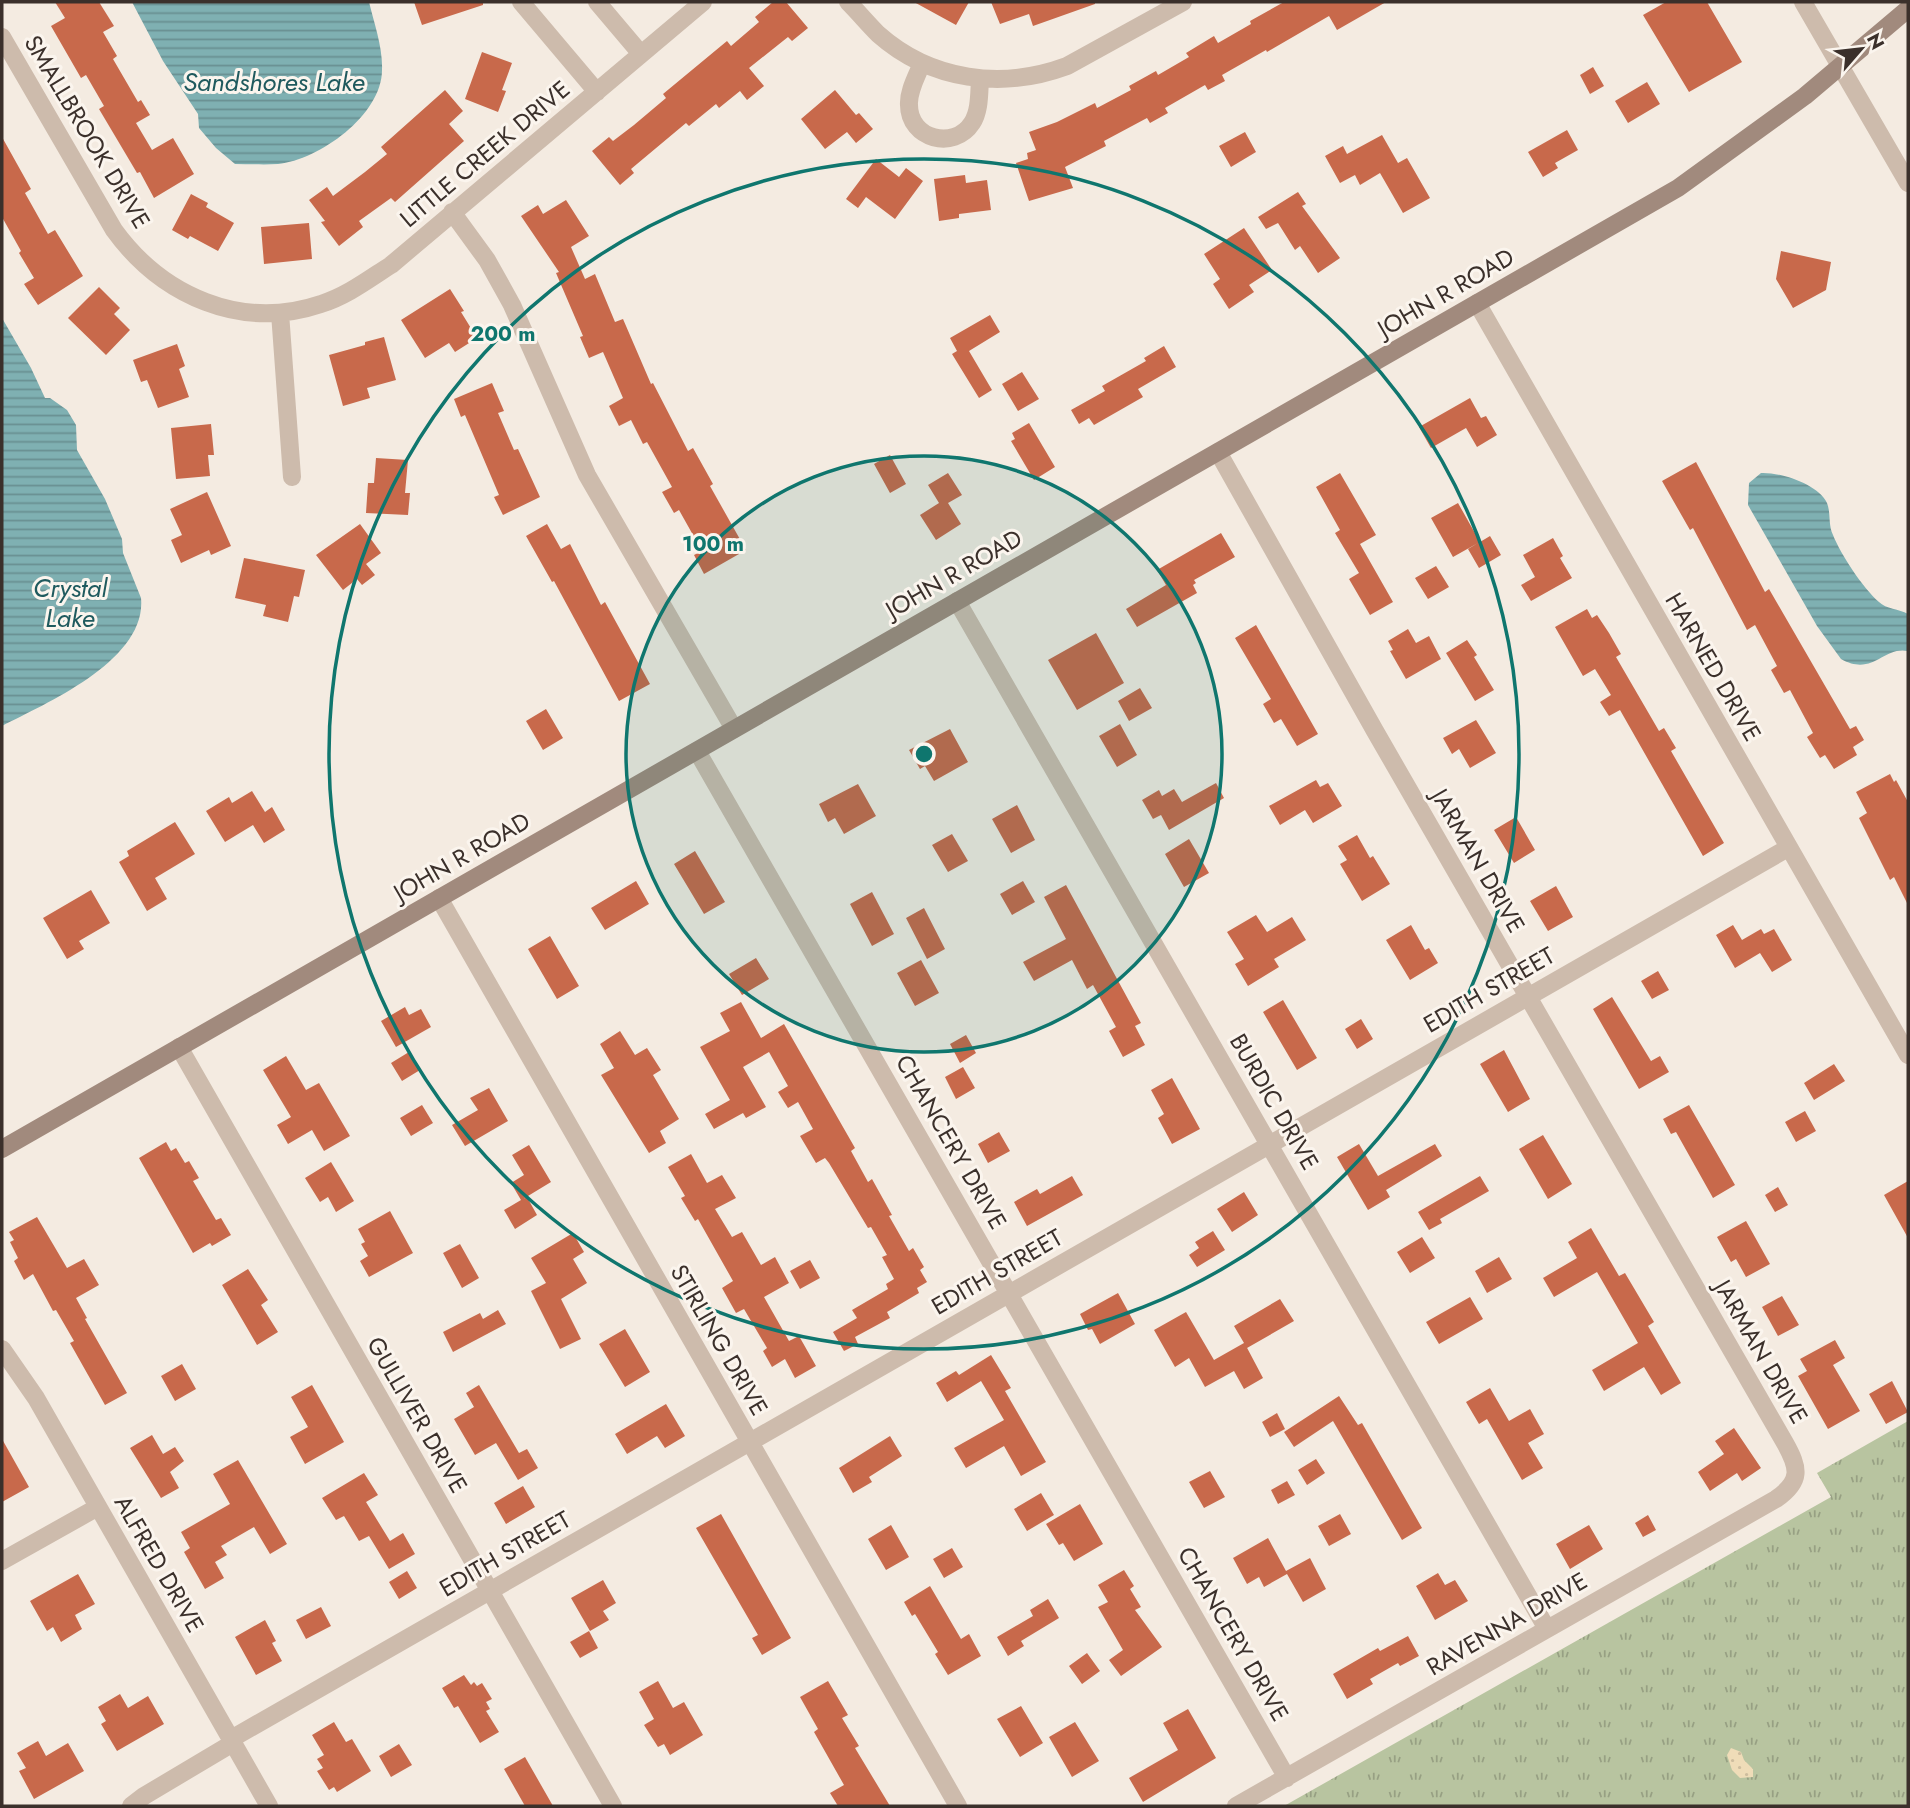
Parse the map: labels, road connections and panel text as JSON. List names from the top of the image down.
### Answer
{
  "streets": {
    "main road": ["JOHN R ROAD"],
    "street": [
      "SMALLBROOK DRIVE",
      "LITTLE CREEK DRIVE",
      "HARNED DRIVE",
      "JARMAN DRIVE",
      "EDITH STREET",
      "BURDIC DRIVE",
      "CHANCERY DRIVE",
      "STIRLING DRIVE",
      "GULLIVER DRIVE",
      "ALFRED DRIVE",
      "RAVENNA DRIVE"
    ]
  },
  "crossings": [
    ["SMALLBROOK DRIVE", "LITTLE CREEK DRIVE"],
    ["JOHN R ROAD", "HARNED DRIVE"],
    ["JOHN R ROAD", "JARMAN DRIVE"],
    ["JOHN R ROAD", "BURDIC DRIVE"],
    ["JOHN R ROAD", "CHANCERY DRIVE"],
    ["JOHN R ROAD", "STIRLING DRIVE"],
    ["JOHN R ROAD", "GULLIVER DRIVE"],
    ["HARNED DRIVE", "EDITH STREET"],
    ["JARMAN DRIVE", "EDITH STREET"],
    ["JARMAN DRIVE", "RAVENNA DRIVE"],
    ["EDITH STREET", "BURDIC DRIVE"],
    ["EDITH STREET", "CHANCERY DRIVE"],
    ["EDITH STREET", "STIRLING DRIVE"],
    ["EDITH STREET", "GULLIVER DRIVE"],
    ["EDITH STREET", "ALFRED DRIVE"],
    ["BURDIC DRIVE", "RAVENNA DRIVE"],
    ["CHANCERY DRIVE", "RAVENNA DRIVE"]
  ],
  "water": ["Sandshores Lake", "Crystal Lake"],
  "north": "top right",
  "rings": ["200 m", "100 m"]
}
